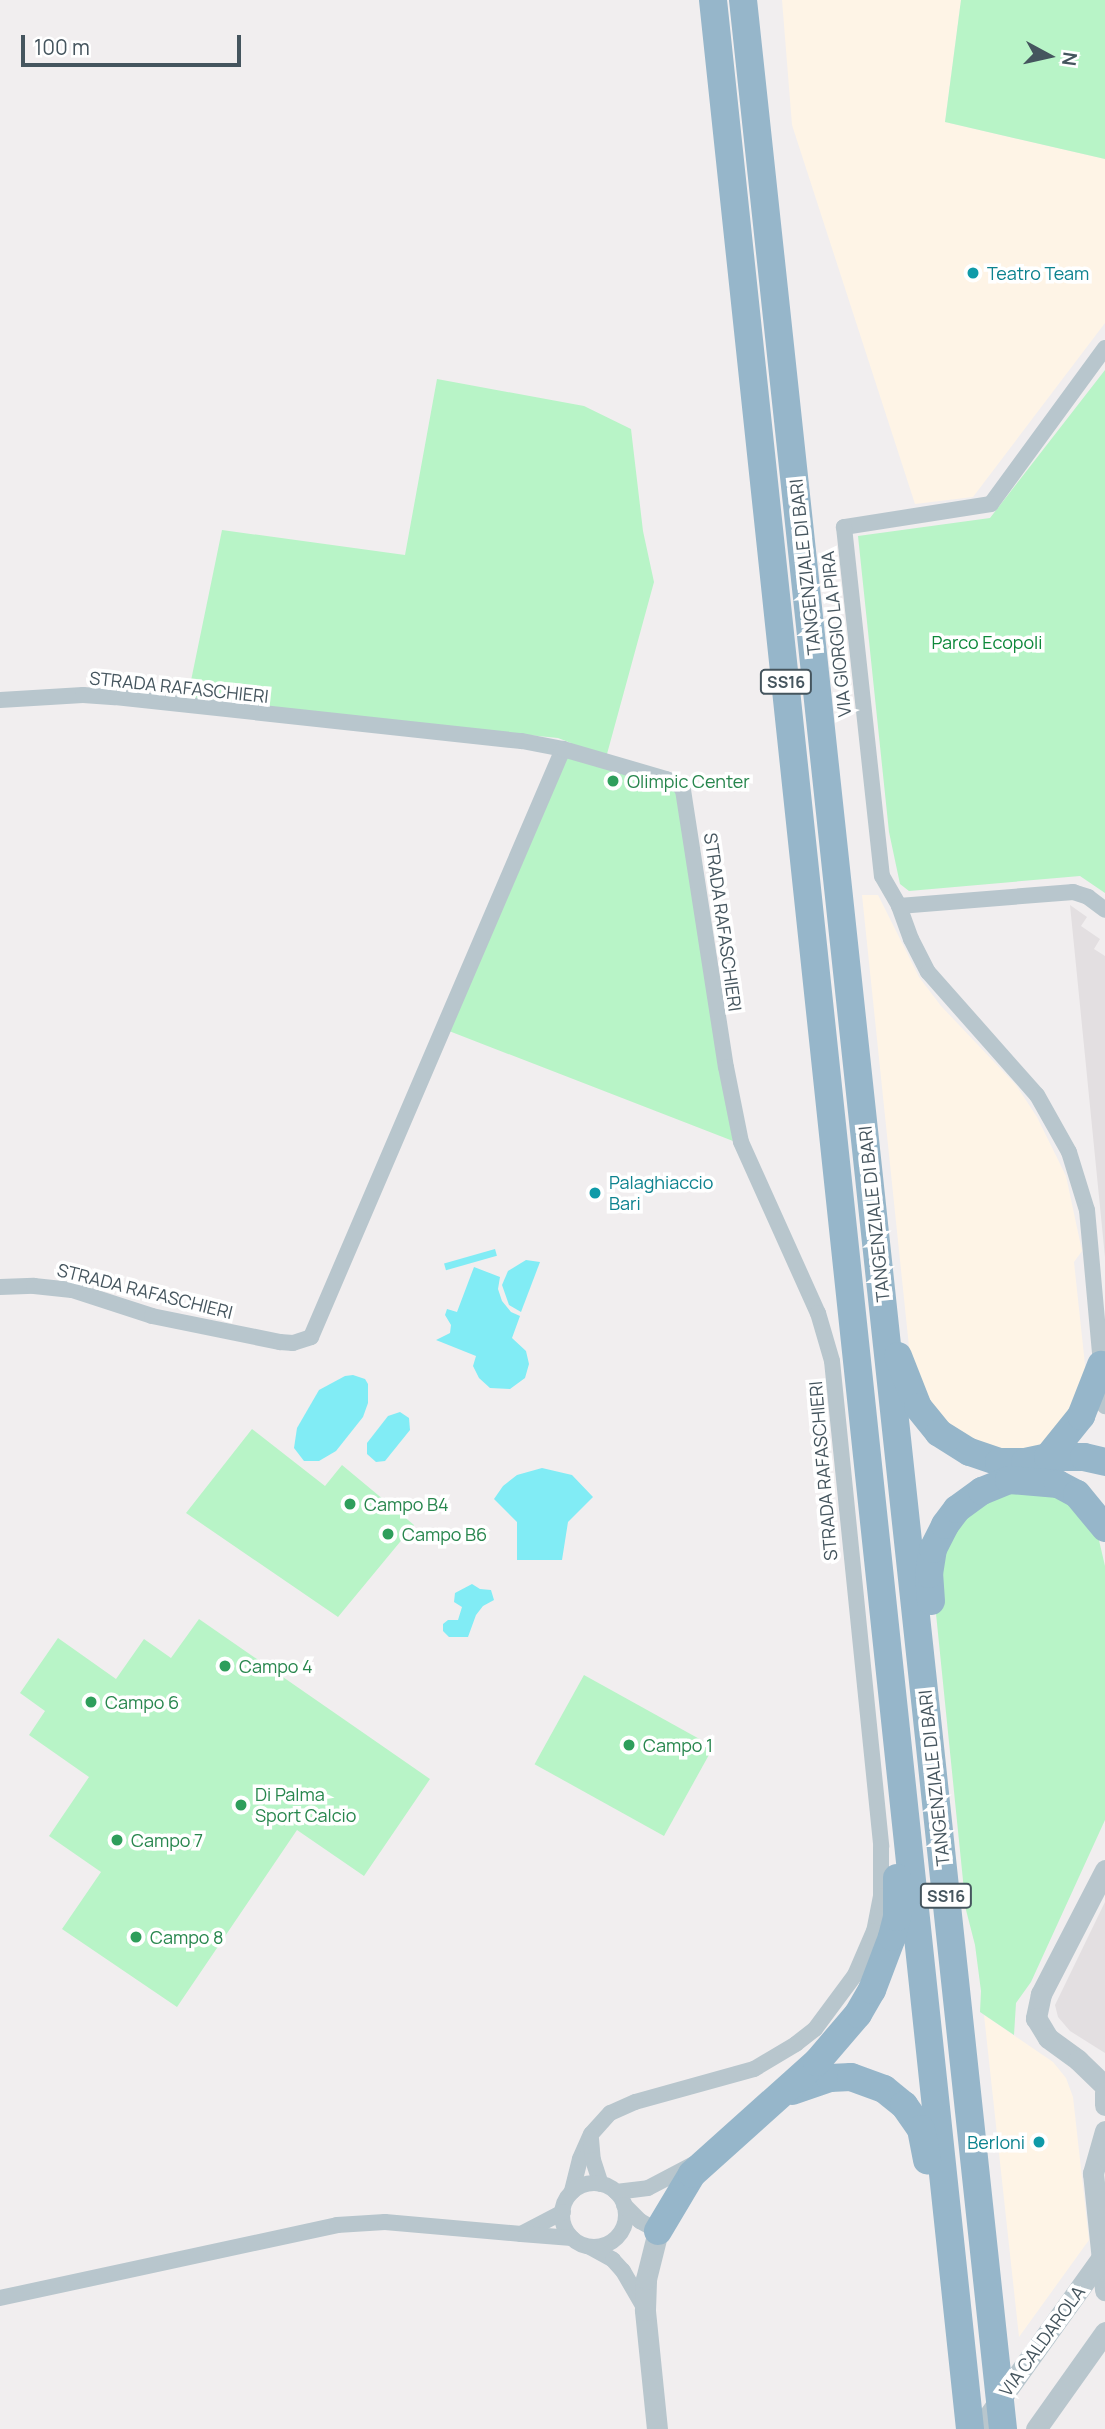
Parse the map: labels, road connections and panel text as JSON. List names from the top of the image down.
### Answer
{
  "streets": {
    "highway": ["TANGENZIALE DI BARI", "SS16"],
    "street": ["VIA GIORGIO LA PIRA", "STRADA RAFASCHIERI", "VIA CALDAROLA"]
  },
  "parks": ["Parco Ecopoli"],
  "places": [
    "Teatro Team",
    "Olimpic Center",
    "Palaghiaccio Bari",
    "Campo B4",
    "Campo B6",
    "Campo 4",
    "Campo 6",
    "Campo 1",
    "Di Palma Sport Calcio",
    "Campo 7",
    "Campo 8",
    "Berloni"
  ],
  "scale_bar": "100 m",
  "north": "right"
}
